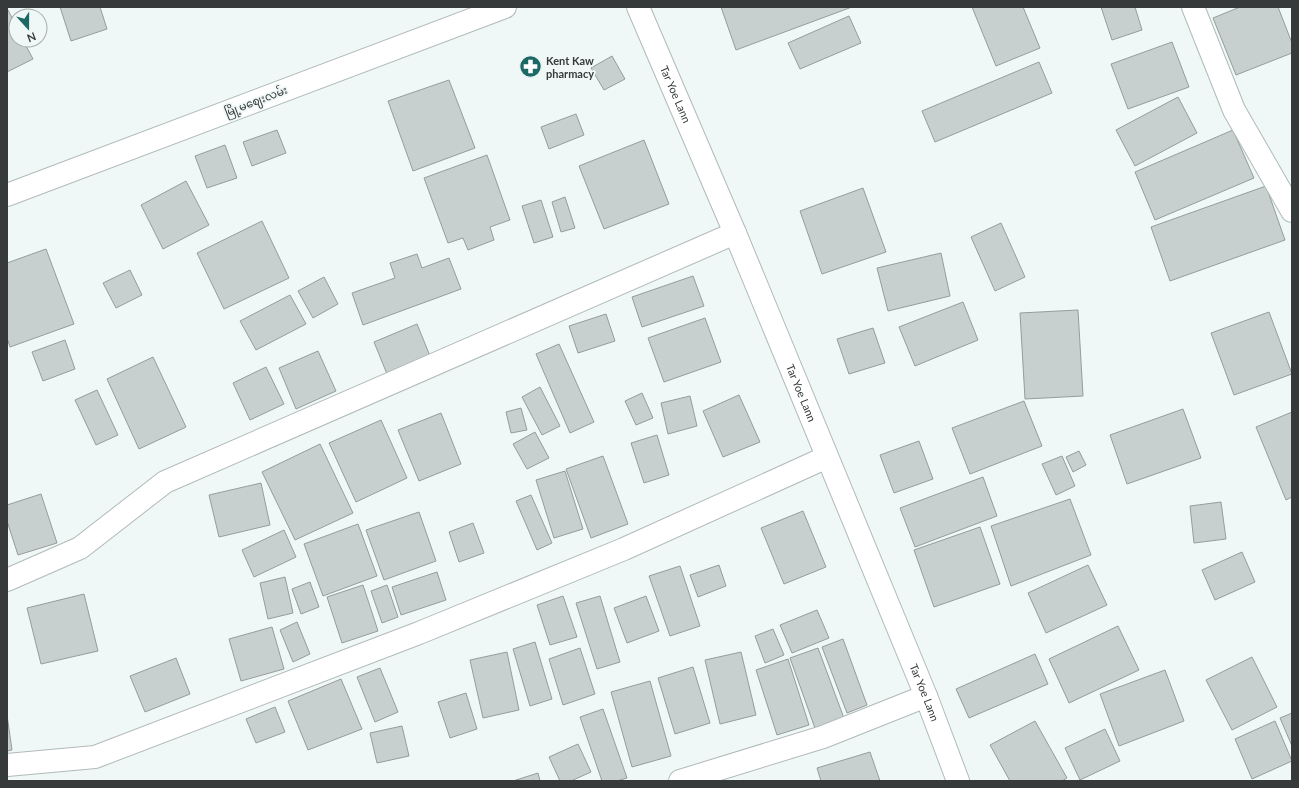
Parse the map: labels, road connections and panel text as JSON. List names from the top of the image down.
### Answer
{
  "streets": {
    "street": ["Tar Yoe Lann", "မြို့မဈေးလမ်း"]
  },
  "places": {
    "pharmacy": ["Kent Kaw pharmacy"]
  },
  "north": "bottom"
}
